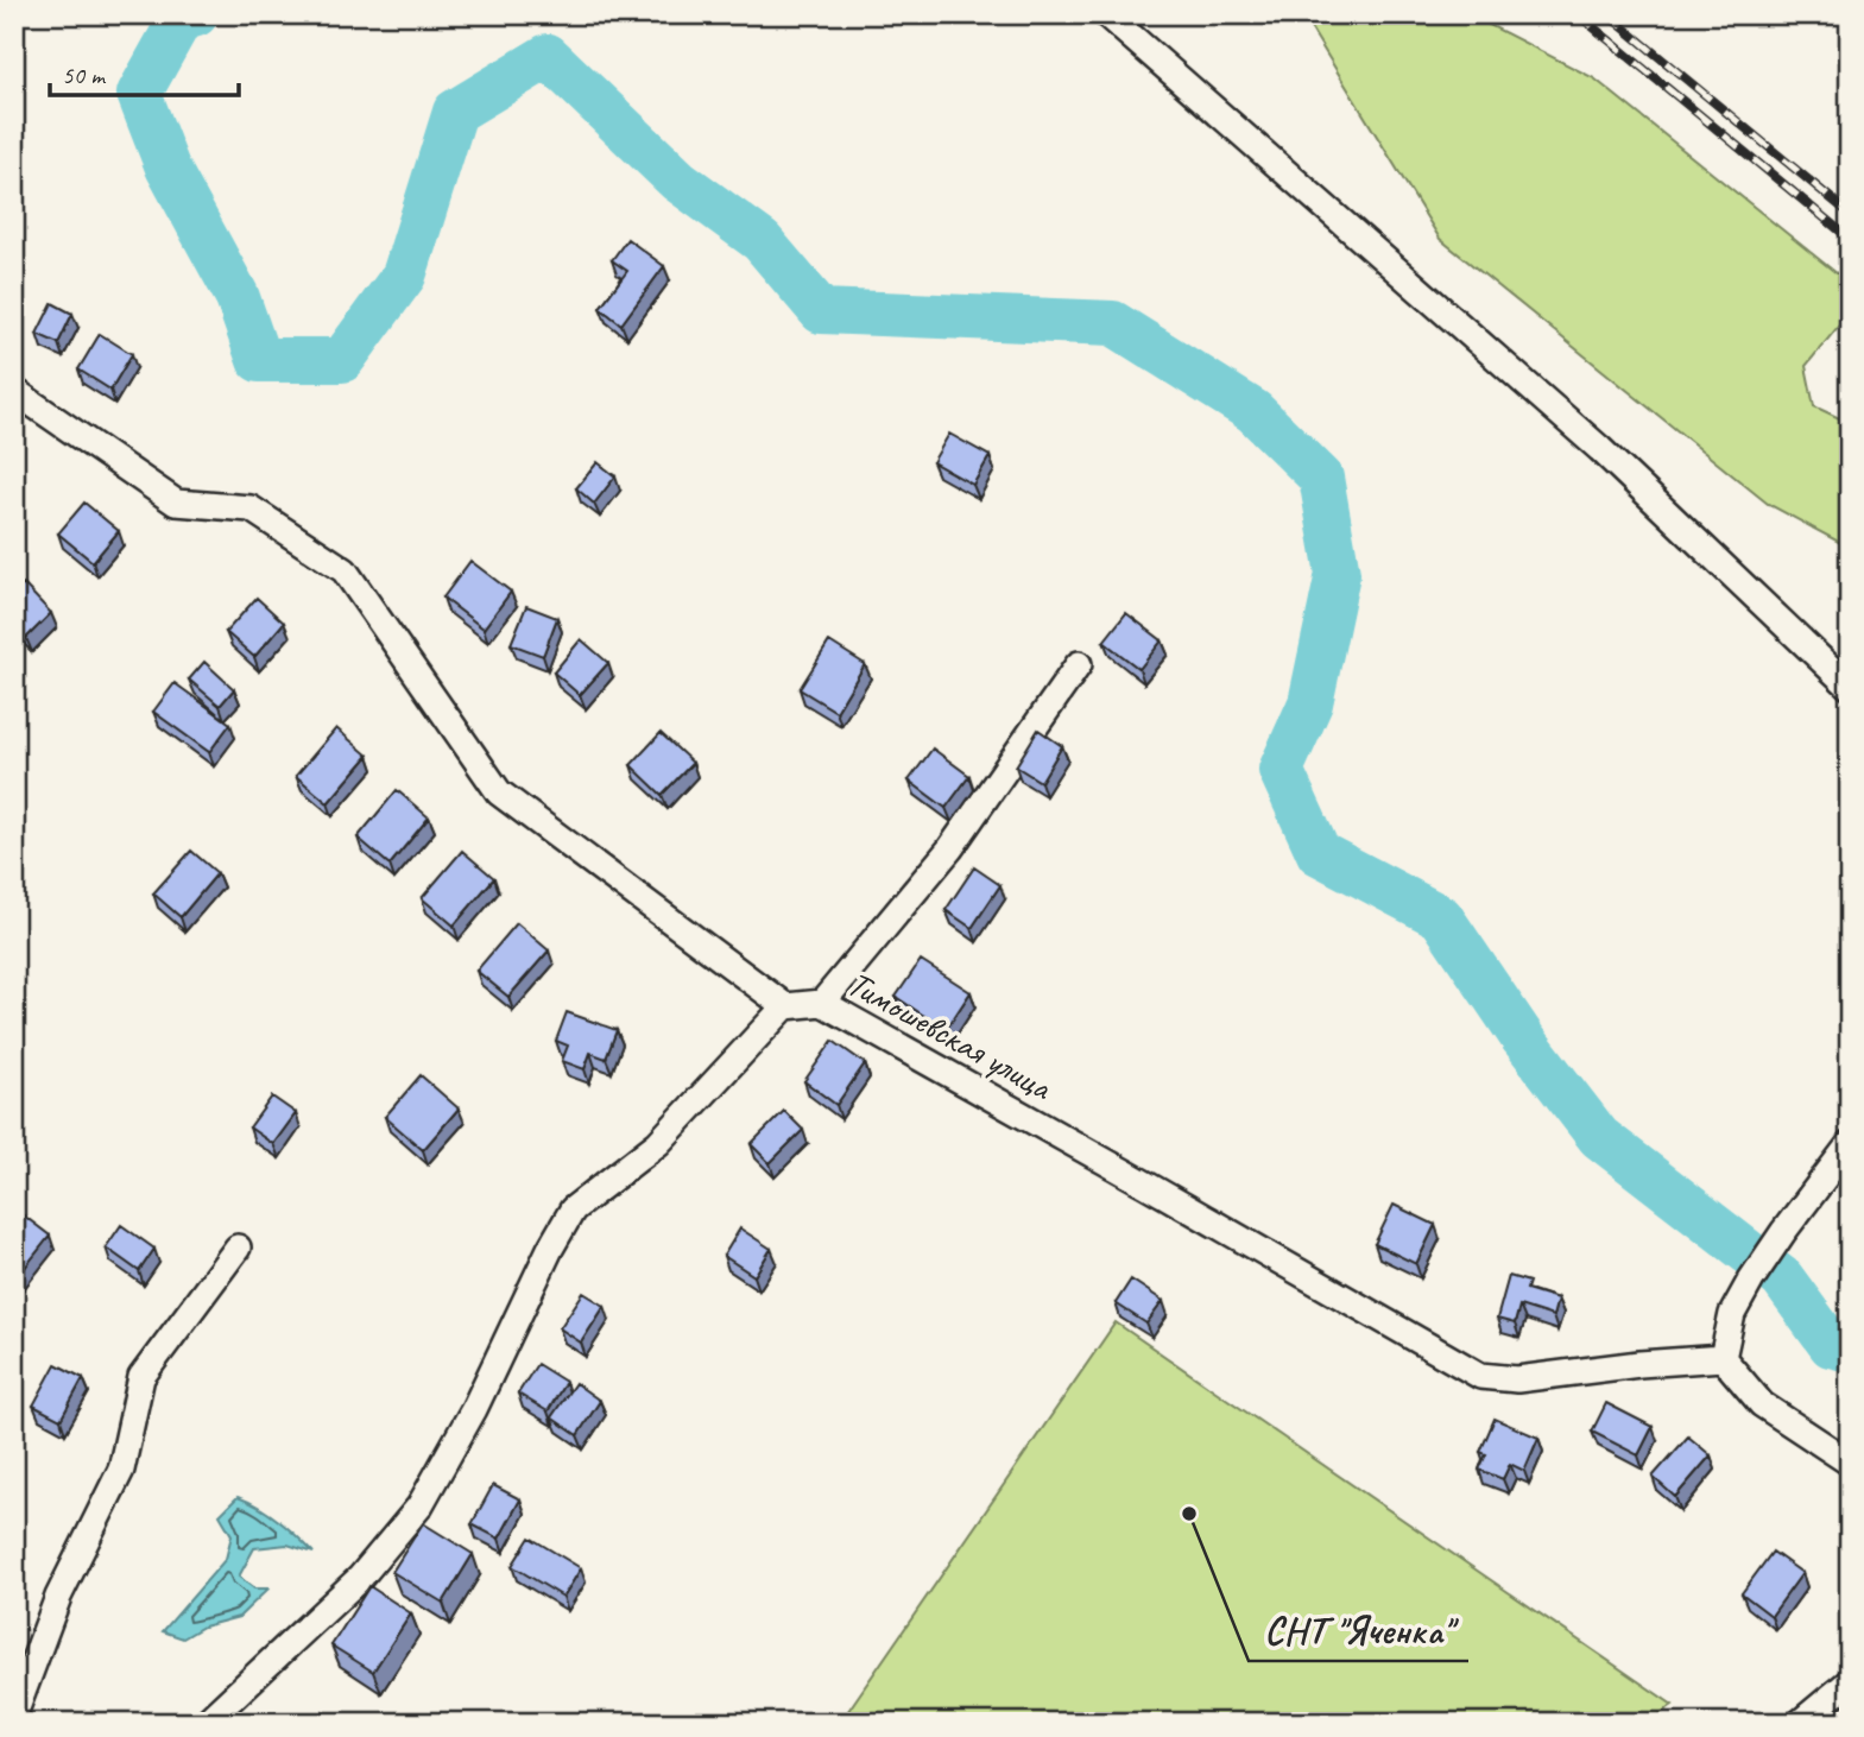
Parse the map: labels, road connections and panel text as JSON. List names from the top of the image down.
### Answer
{
  "streets": {
    "street": ["Тимошевская улица"]
  },
  "places": ["СНТ \"Яченка\""],
  "scale_bar": "50 m"
}
